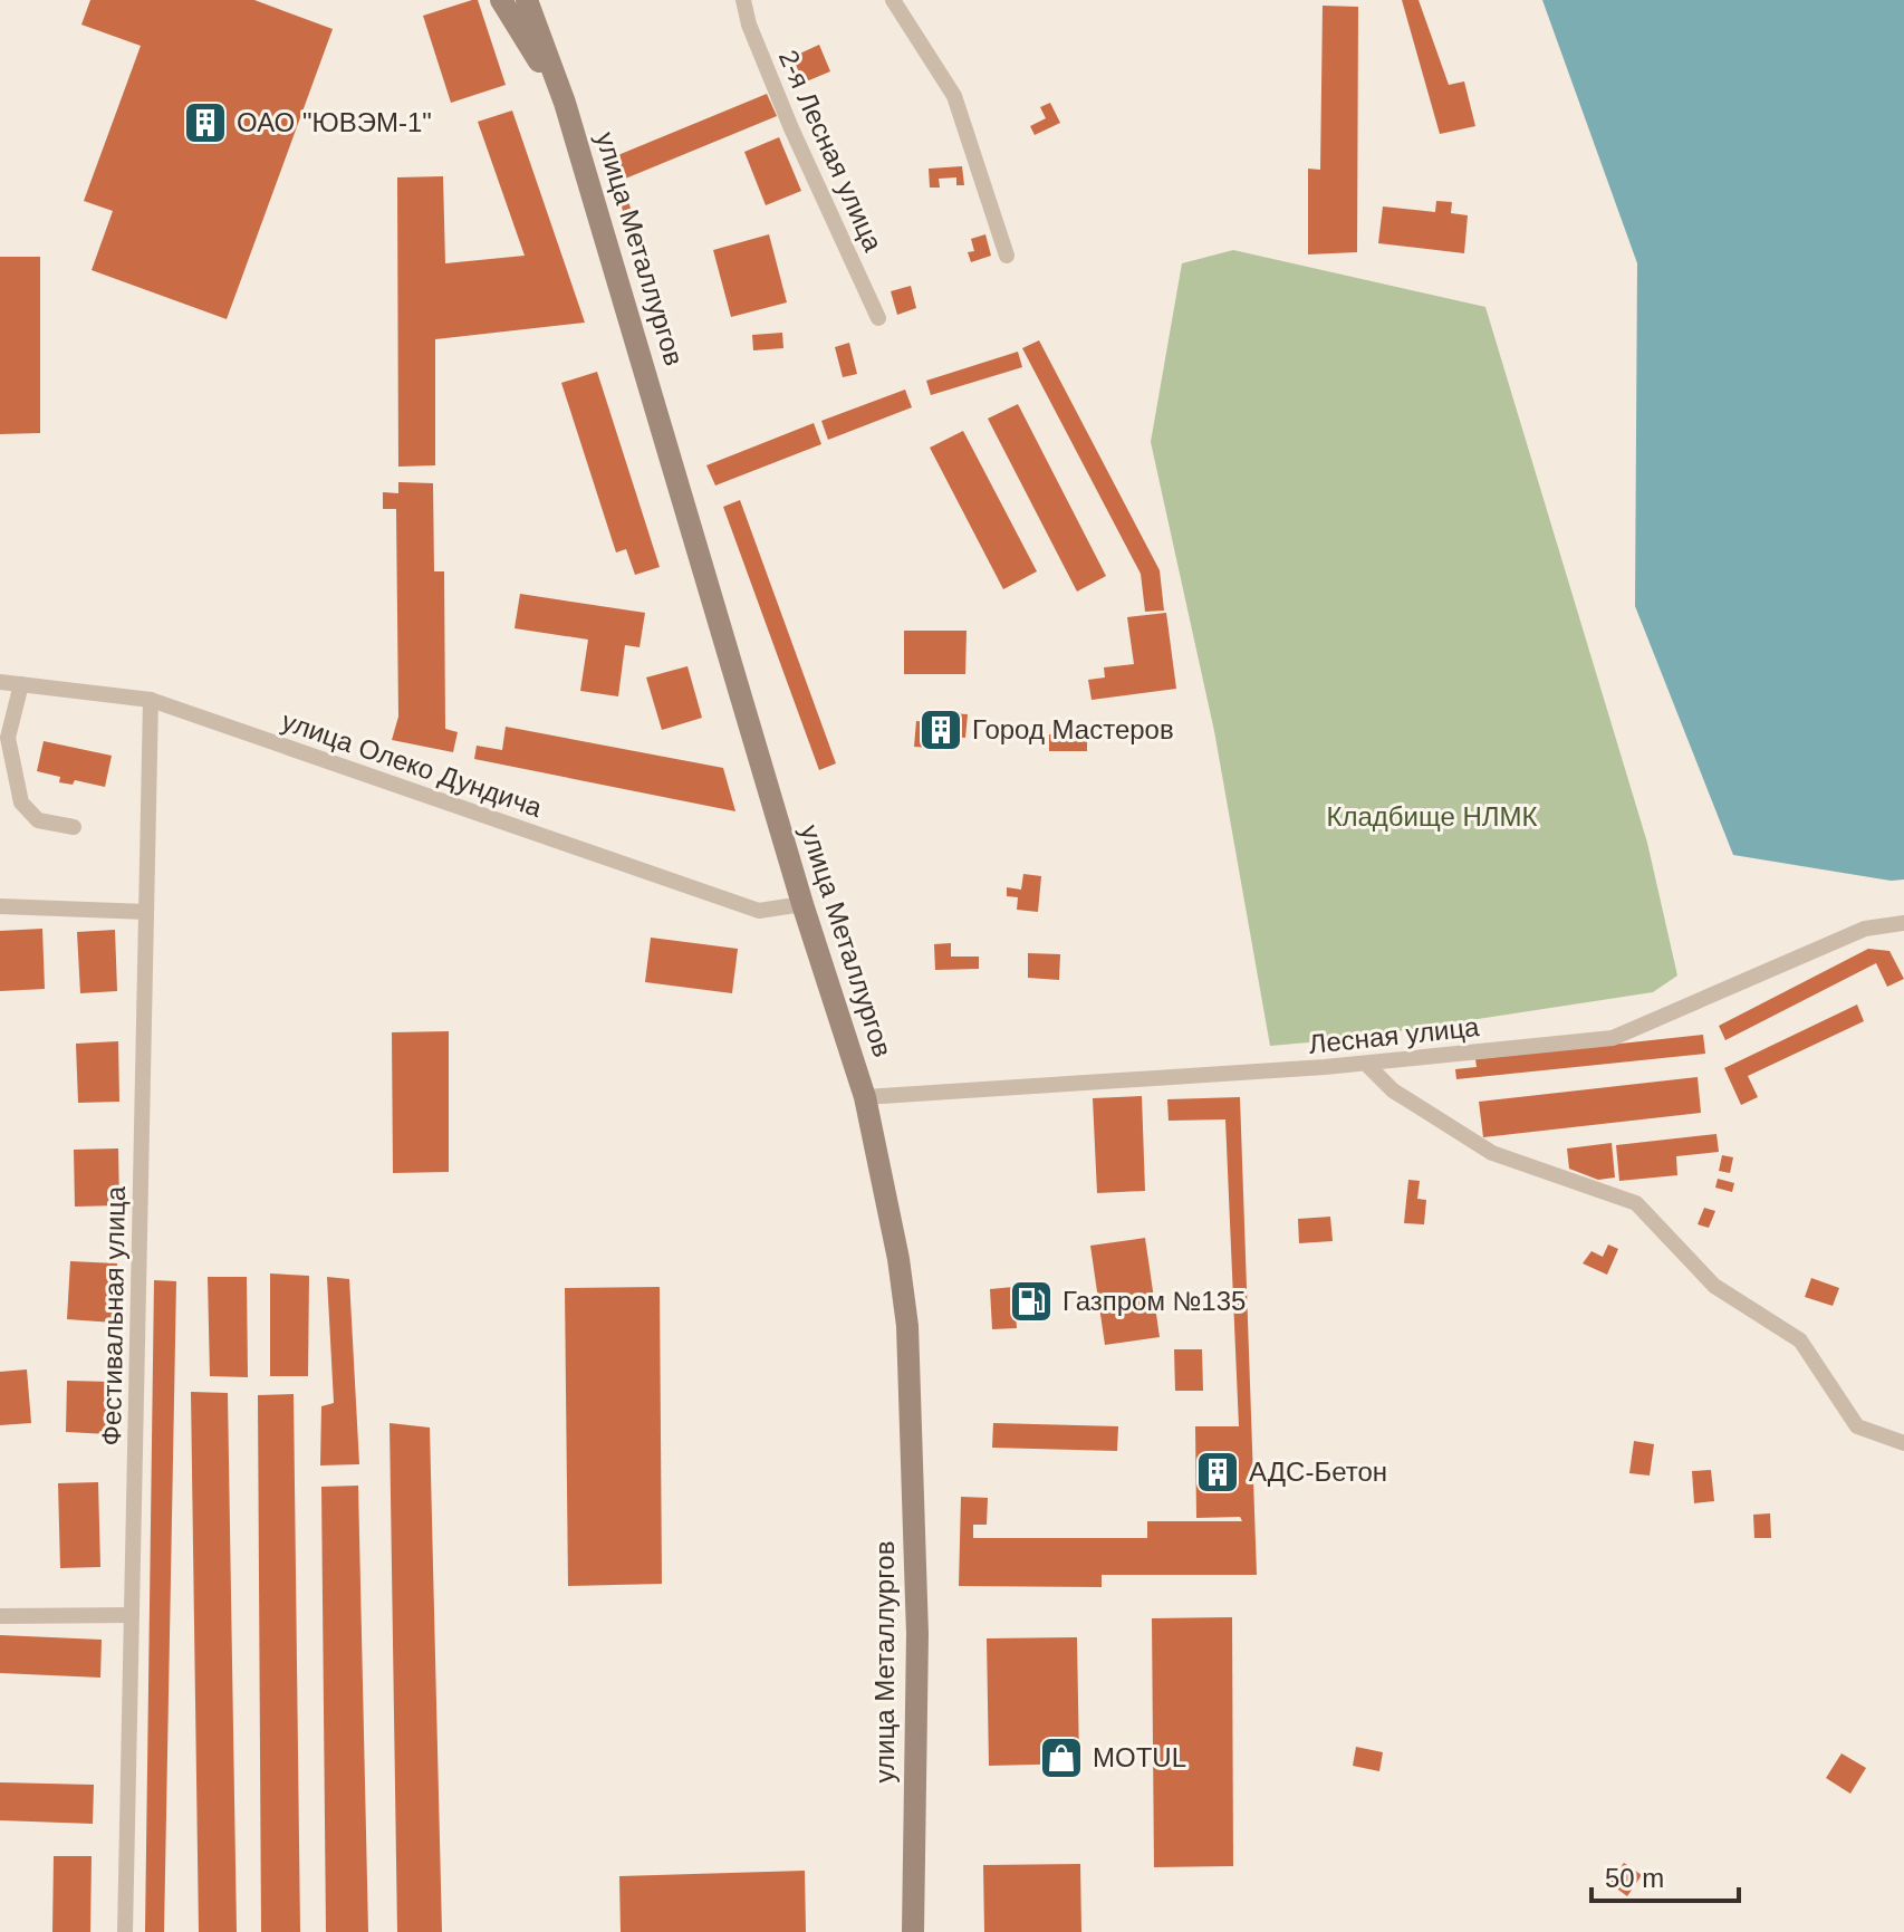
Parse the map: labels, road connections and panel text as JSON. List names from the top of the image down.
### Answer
{
  "streets": {
    "main road": ["улица Металлургов"],
    "street": [
      "2-я Лесная улица",
      "улица Олеко Дундича",
      "Лесная улица",
      "Фестивальная улица"
    ]
  },
  "crossings": [
    ["улица Металлургов", "улица Олеко Дундича"],
    ["улица Металлургов", "Лесная улица"],
    ["улица Олеко Дундича", "Фестивальная улица"]
  ],
  "parks": ["Кладбище НЛМК"],
  "places": {
    "building": ["ОАО \"ЮВЭМ-1\"", "Город Мастеров", "АДС-Бетон"],
    "fuel station": ["Газпром №135"],
    "shop": ["MOTUL"]
  },
  "scale_bar": "50 m"
}
